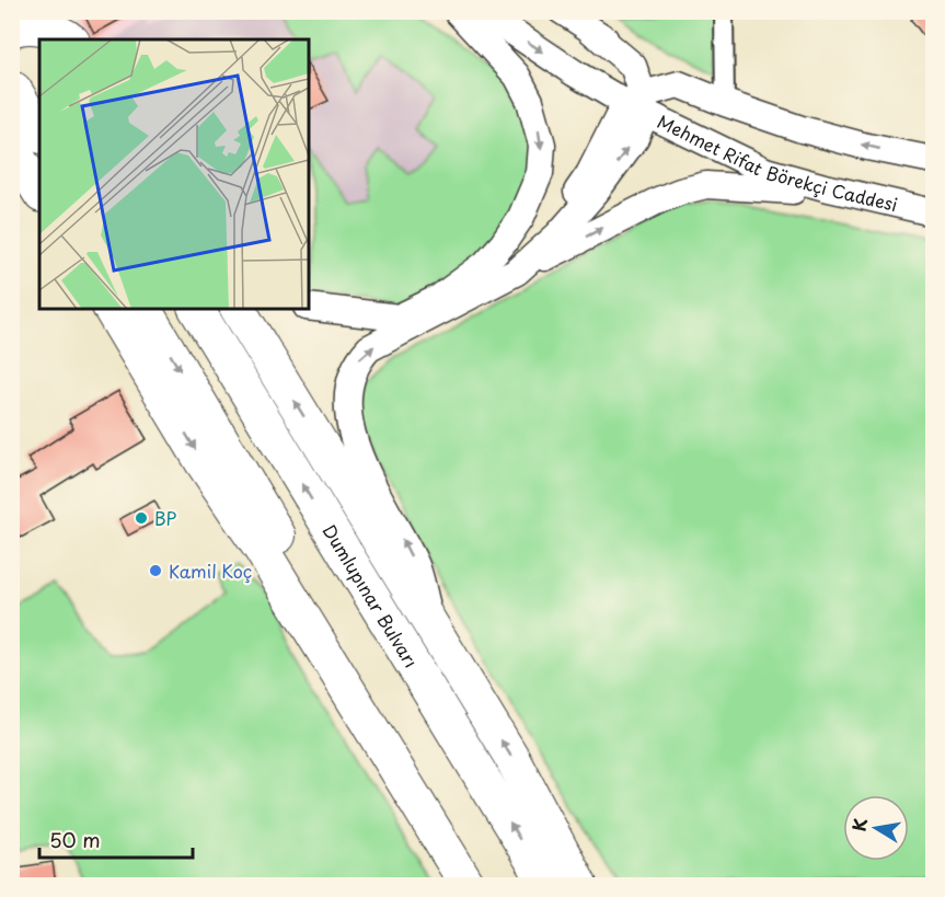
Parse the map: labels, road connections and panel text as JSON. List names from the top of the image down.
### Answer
{
  "streets": {
    "highway": ["Dumlupınar Bulvarı"],
    "main road": ["Mehmet Rifat Börekçi Caddesi"]
  },
  "places": ["BP", "Kamil Koç"],
  "scale_bar": "50 m",
  "north": "left"
}
